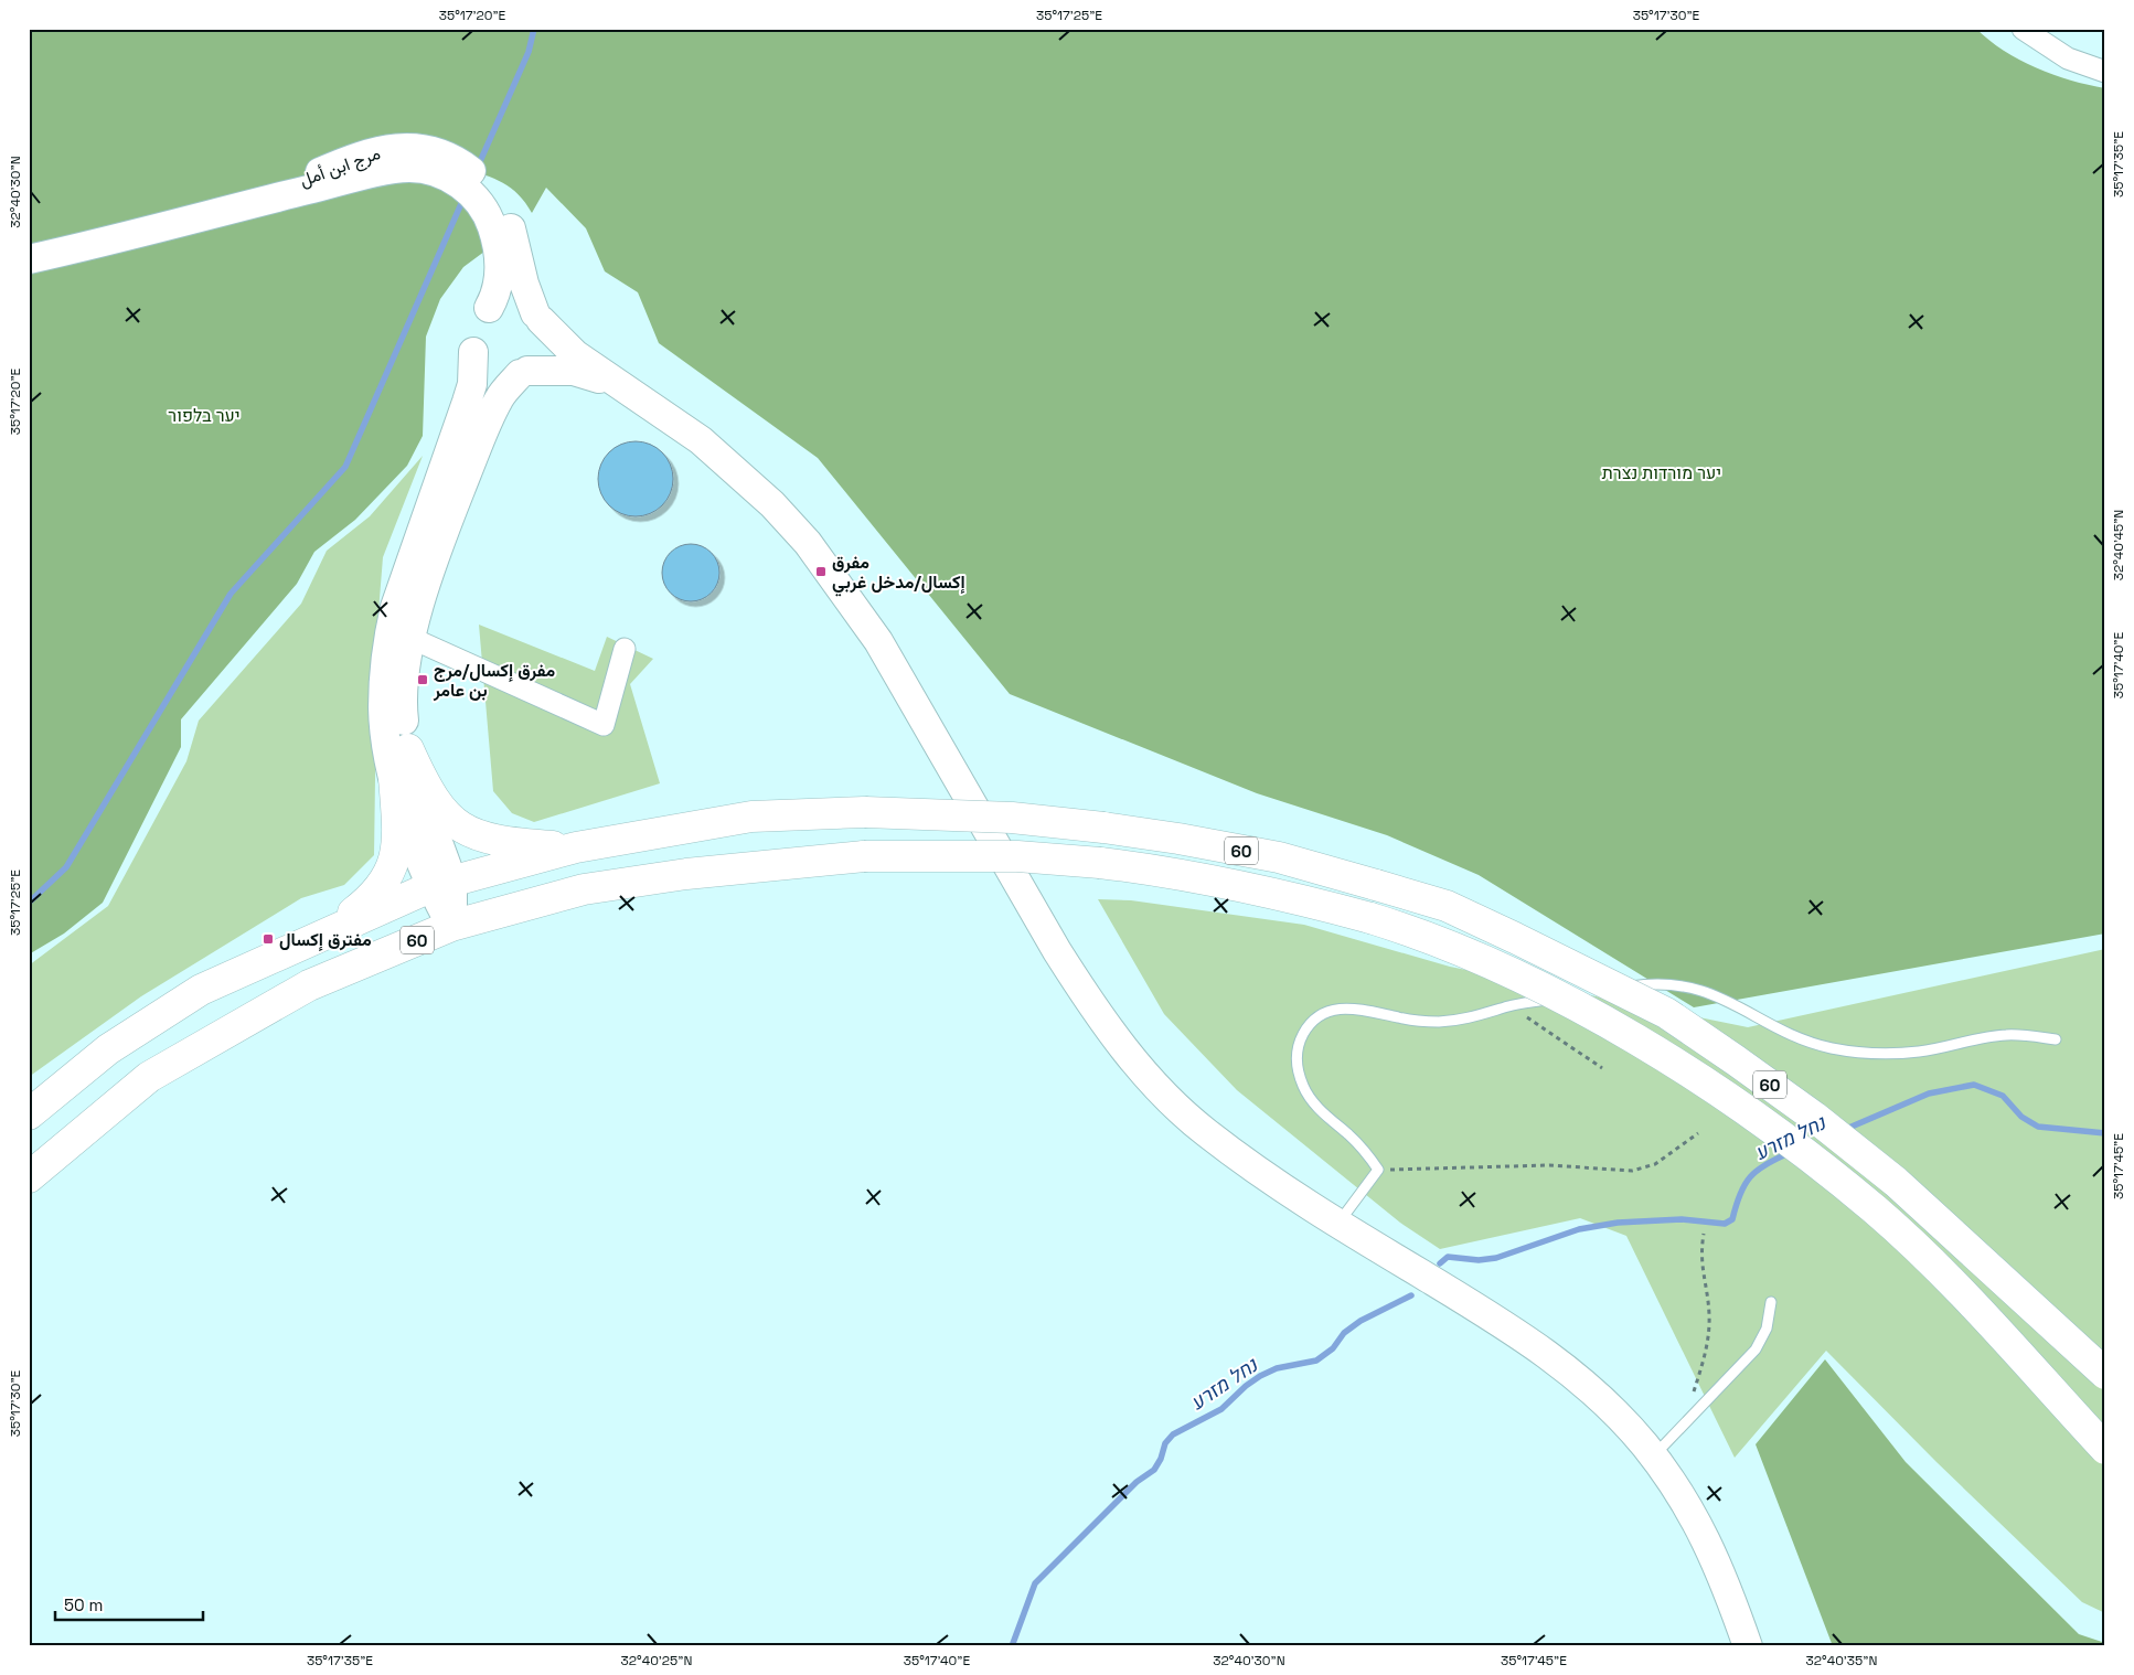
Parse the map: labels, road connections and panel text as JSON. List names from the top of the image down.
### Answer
{
  "streets": {
    "highway": ["60"],
    "main road": ["مرج ابن أمل"]
  },
  "water": ["נחל מזרע"],
  "parks": ["יער בלפור", "יער מורדות נצרת"],
  "places": {
    "transit": ["مفرق إكسال/مدخل غربي", "مفرق إكسال/مرج بن عامر", "مفترق إكسال"]
  },
  "scale_bar": "50 m",
  "coordinates": [
    "35°17'20\"E",
    "35°17'25\"E",
    "35°17'30\"E",
    "35°17'35\"E",
    "32°40'30\"N",
    "32°40'45\"N",
    "35°17'40\"E",
    "35°17'45\"E",
    "32°40'25\"N",
    "32°40'35\"N"
  ]
}
